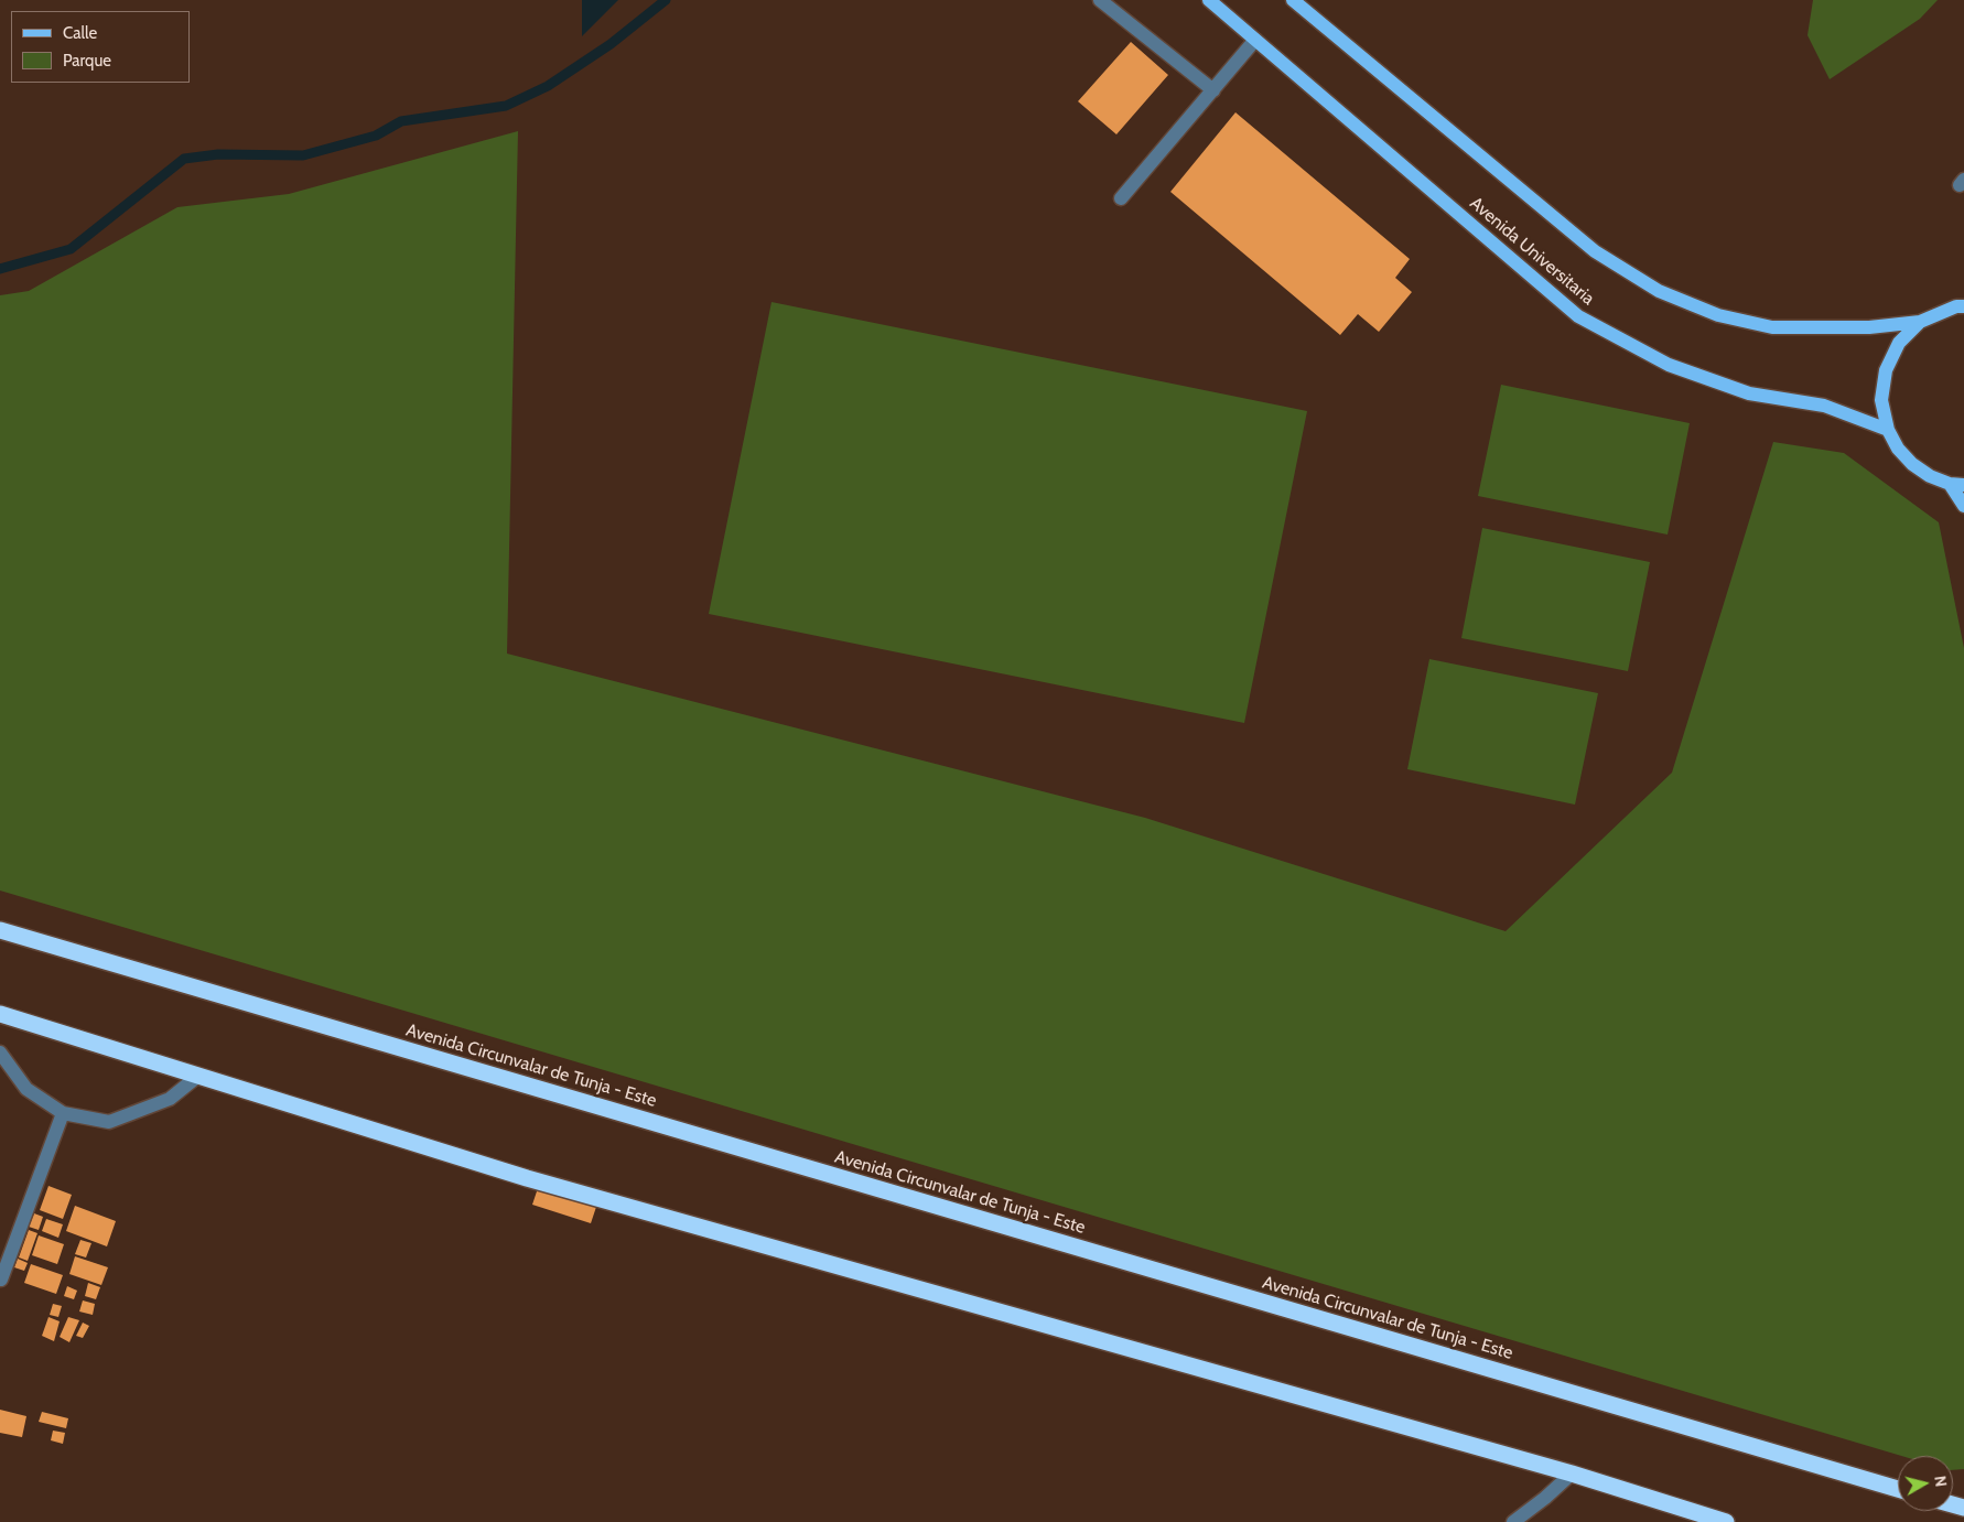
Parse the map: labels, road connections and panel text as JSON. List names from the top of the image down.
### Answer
{
  "streets": {
    "highway": ["Avenida Circunvalar de Tunja - Este"],
    "main road": ["Avenida Universitaria"]
  },
  "legend": ["Calle", "Parque"],
  "north": "right"
}
